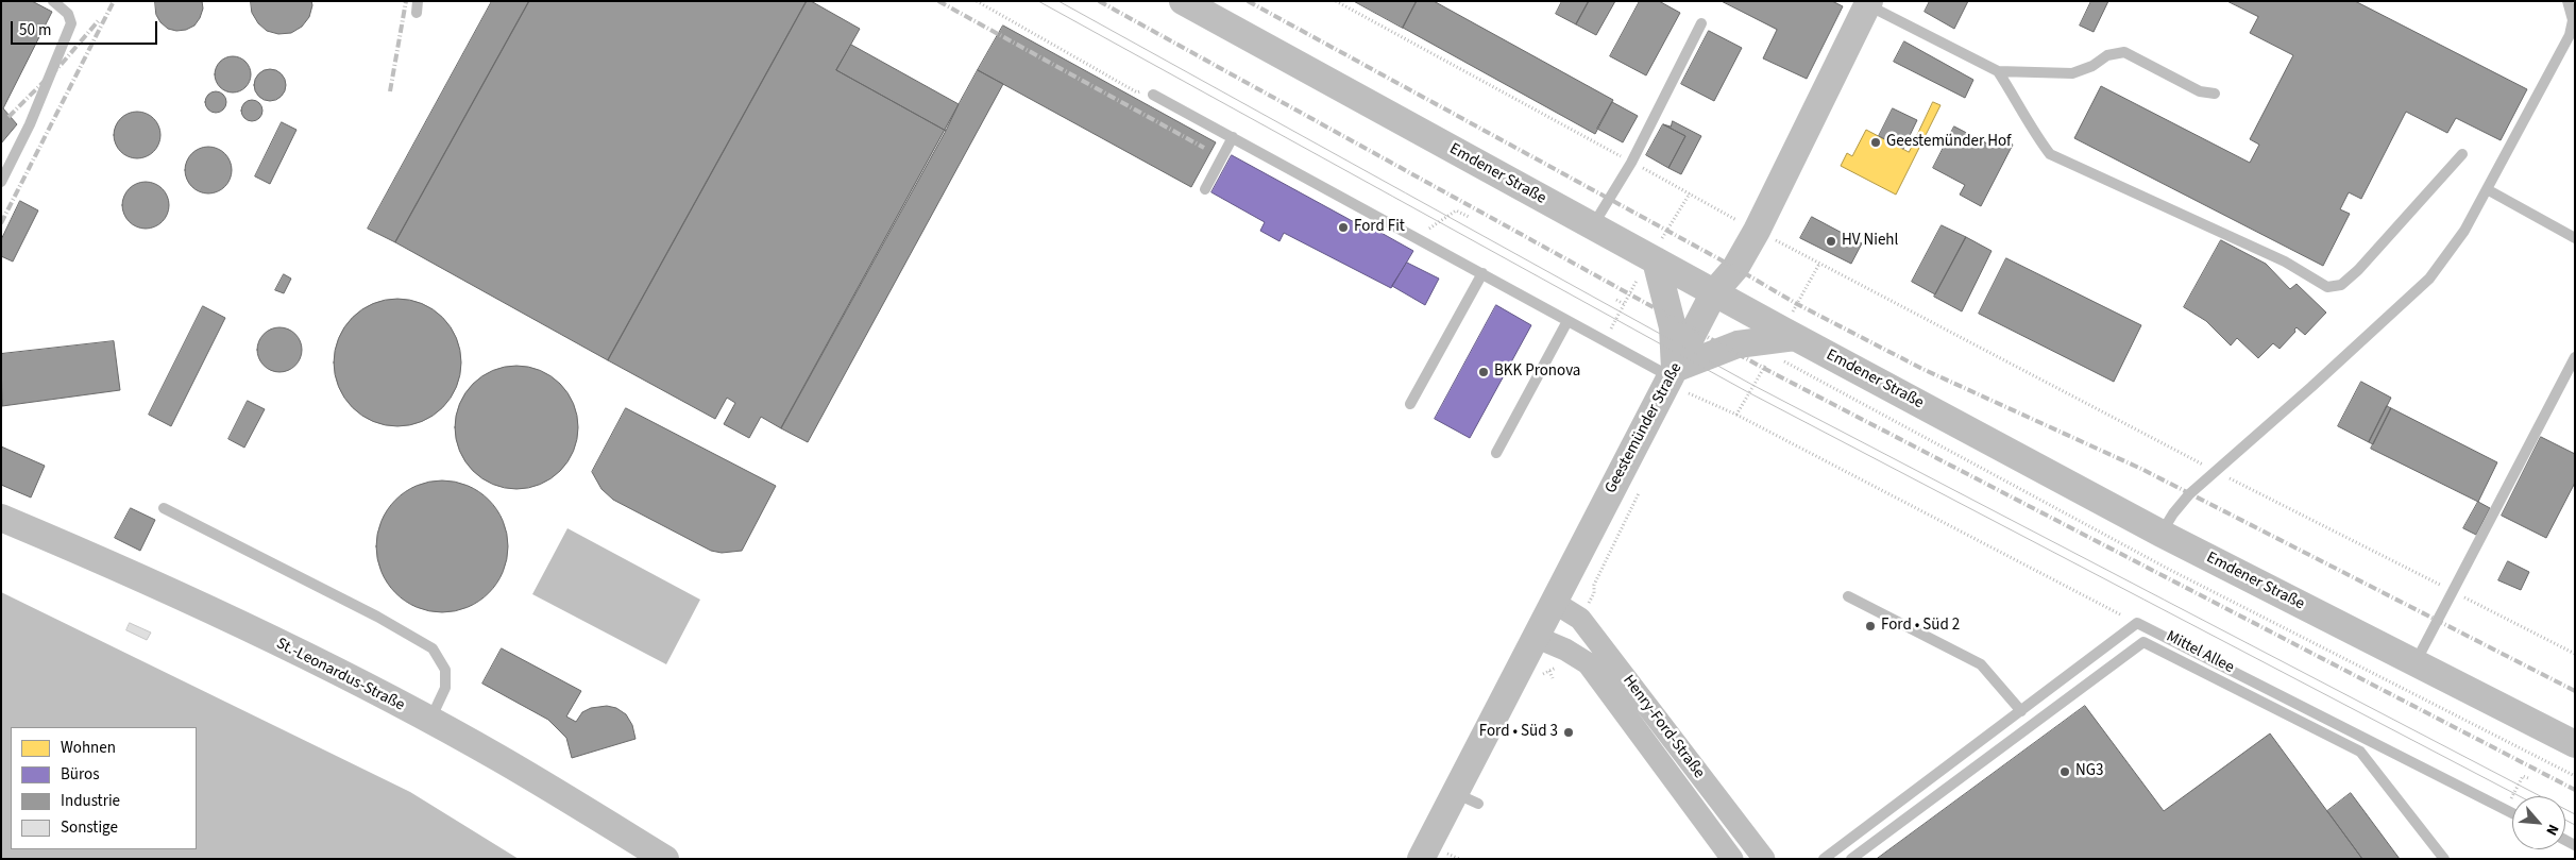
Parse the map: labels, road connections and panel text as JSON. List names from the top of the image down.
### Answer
{
  "streets": {
    "street": [
      "Emdener Straße",
      "Geestemünder Straße",
      "St.-Leonardus-Straße",
      "Henry-Ford-Straße"
    ],
    "lane": ["Mittel Allee"]
  },
  "crossings": [
    ["Emdener Straße", "Geestemünder Straße"],
    ["Geestemünder Straße", "Henry-Ford-Straße"]
  ],
  "places": [
    "Geestemünder Hof",
    "Ford Fit",
    "HV Niehl",
    "BKK Pronova",
    "Ford • Süd 2",
    "Ford • Süd 3",
    "NG3"
  ],
  "legend": [
    "Wohnen",
    "Büros",
    "Industrie",
    "Sonstige"
  ],
  "scale_bar": "50 m",
  "north": "bottom right"
}
